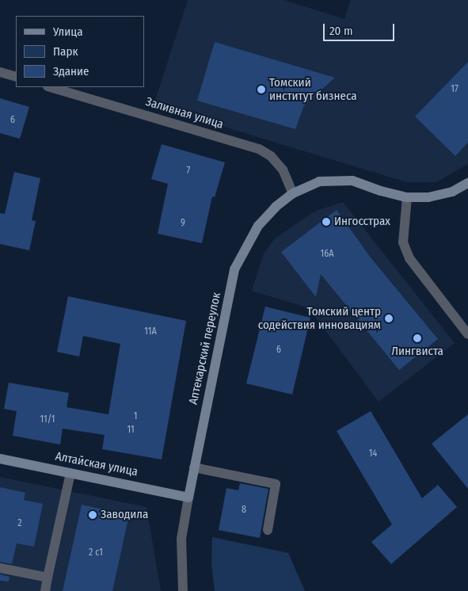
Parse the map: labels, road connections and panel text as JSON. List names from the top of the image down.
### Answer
{
  "streets": {
    "main road": ["Аптекарский переулок", "Алтайская улица"],
    "street": ["Заливная улица"]
  },
  "crossings": [
    ["Заливная улица", "Аптекарский переулок"],
    ["Аптекарский переулок", "Алтайская улица"]
  ],
  "places": [
    "Томский институт бизнеса",
    "Ингосстрах",
    "Томский центр содействия инновациям",
    "Лингвиста",
    "Заводила"
  ],
  "house_numbers": [
    "17",
    "6",
    "7",
    "9",
    "16А",
    "11А",
    "6",
    "1",
    "11/1",
    "11",
    "14",
    "8",
    "2",
    "2 с1"
  ],
  "legend": ["Улица", "Парк", "Здание"],
  "scale_bar": "20 m"
}
